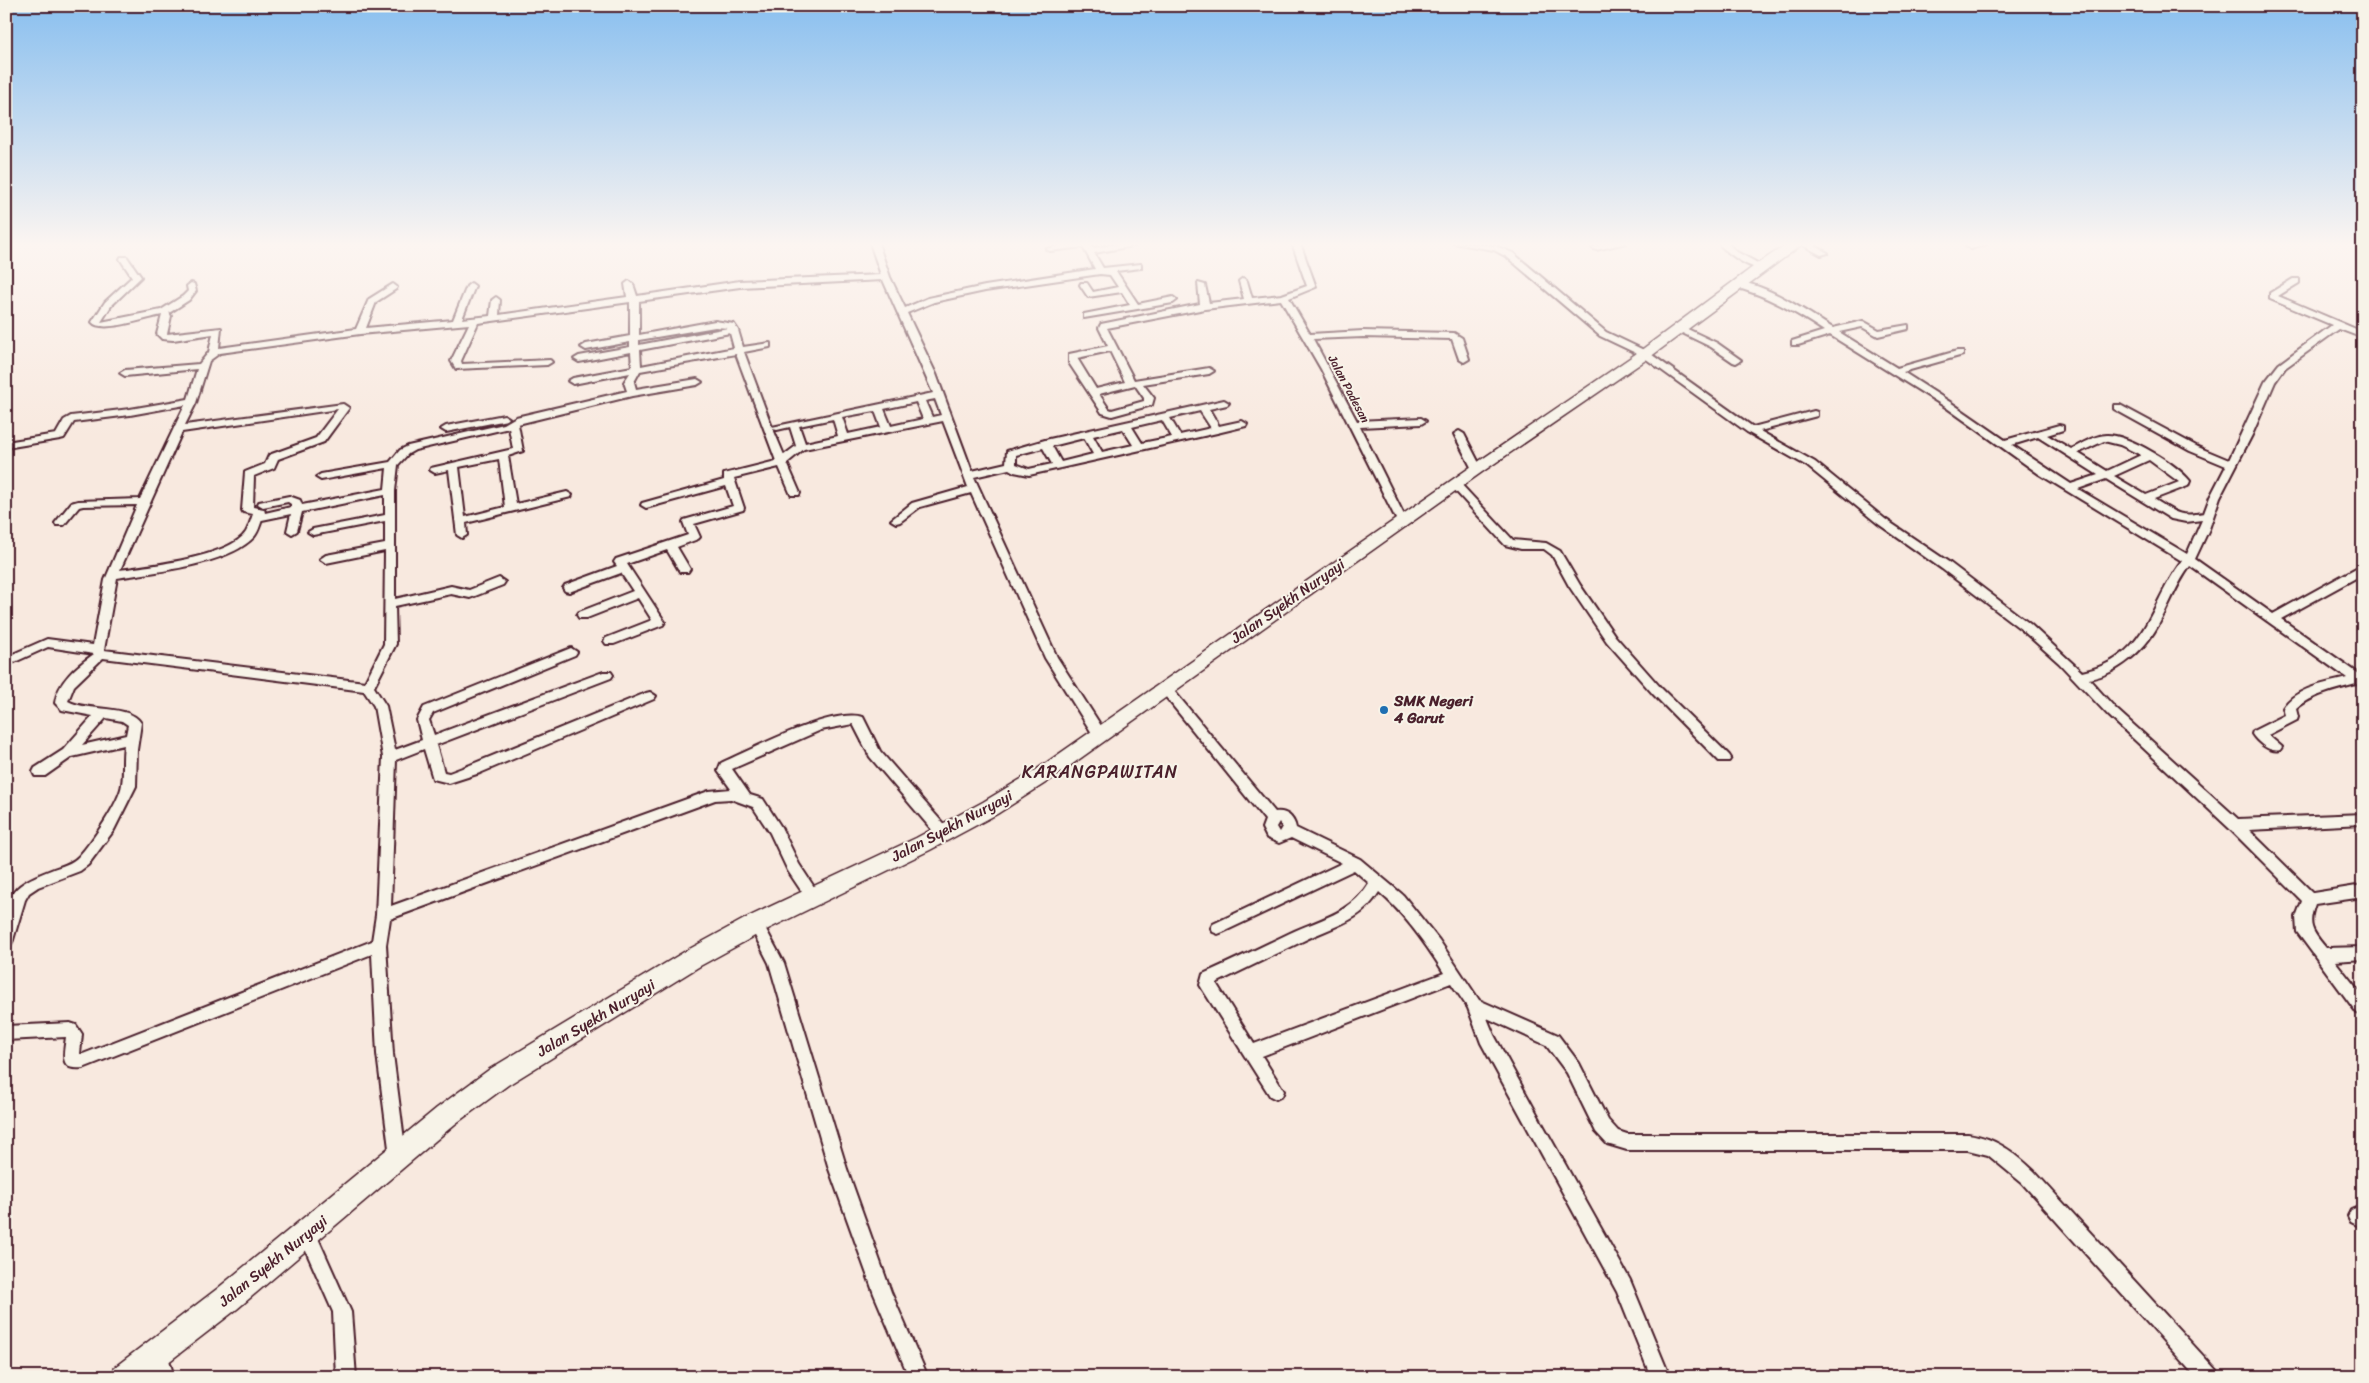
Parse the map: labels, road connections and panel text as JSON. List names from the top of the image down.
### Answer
{
  "streets": {
    "main road": ["Jalan Syekh Nuryayi"],
    "street": ["Jalan Padesan"]
  },
  "crossings": [
    ["Jalan Padesan", "Jalan Syekh Nuryayi"]
  ],
  "districts": ["KARANGPAWITAN"],
  "places": ["SMK Negeri 4 Garut"]
}
